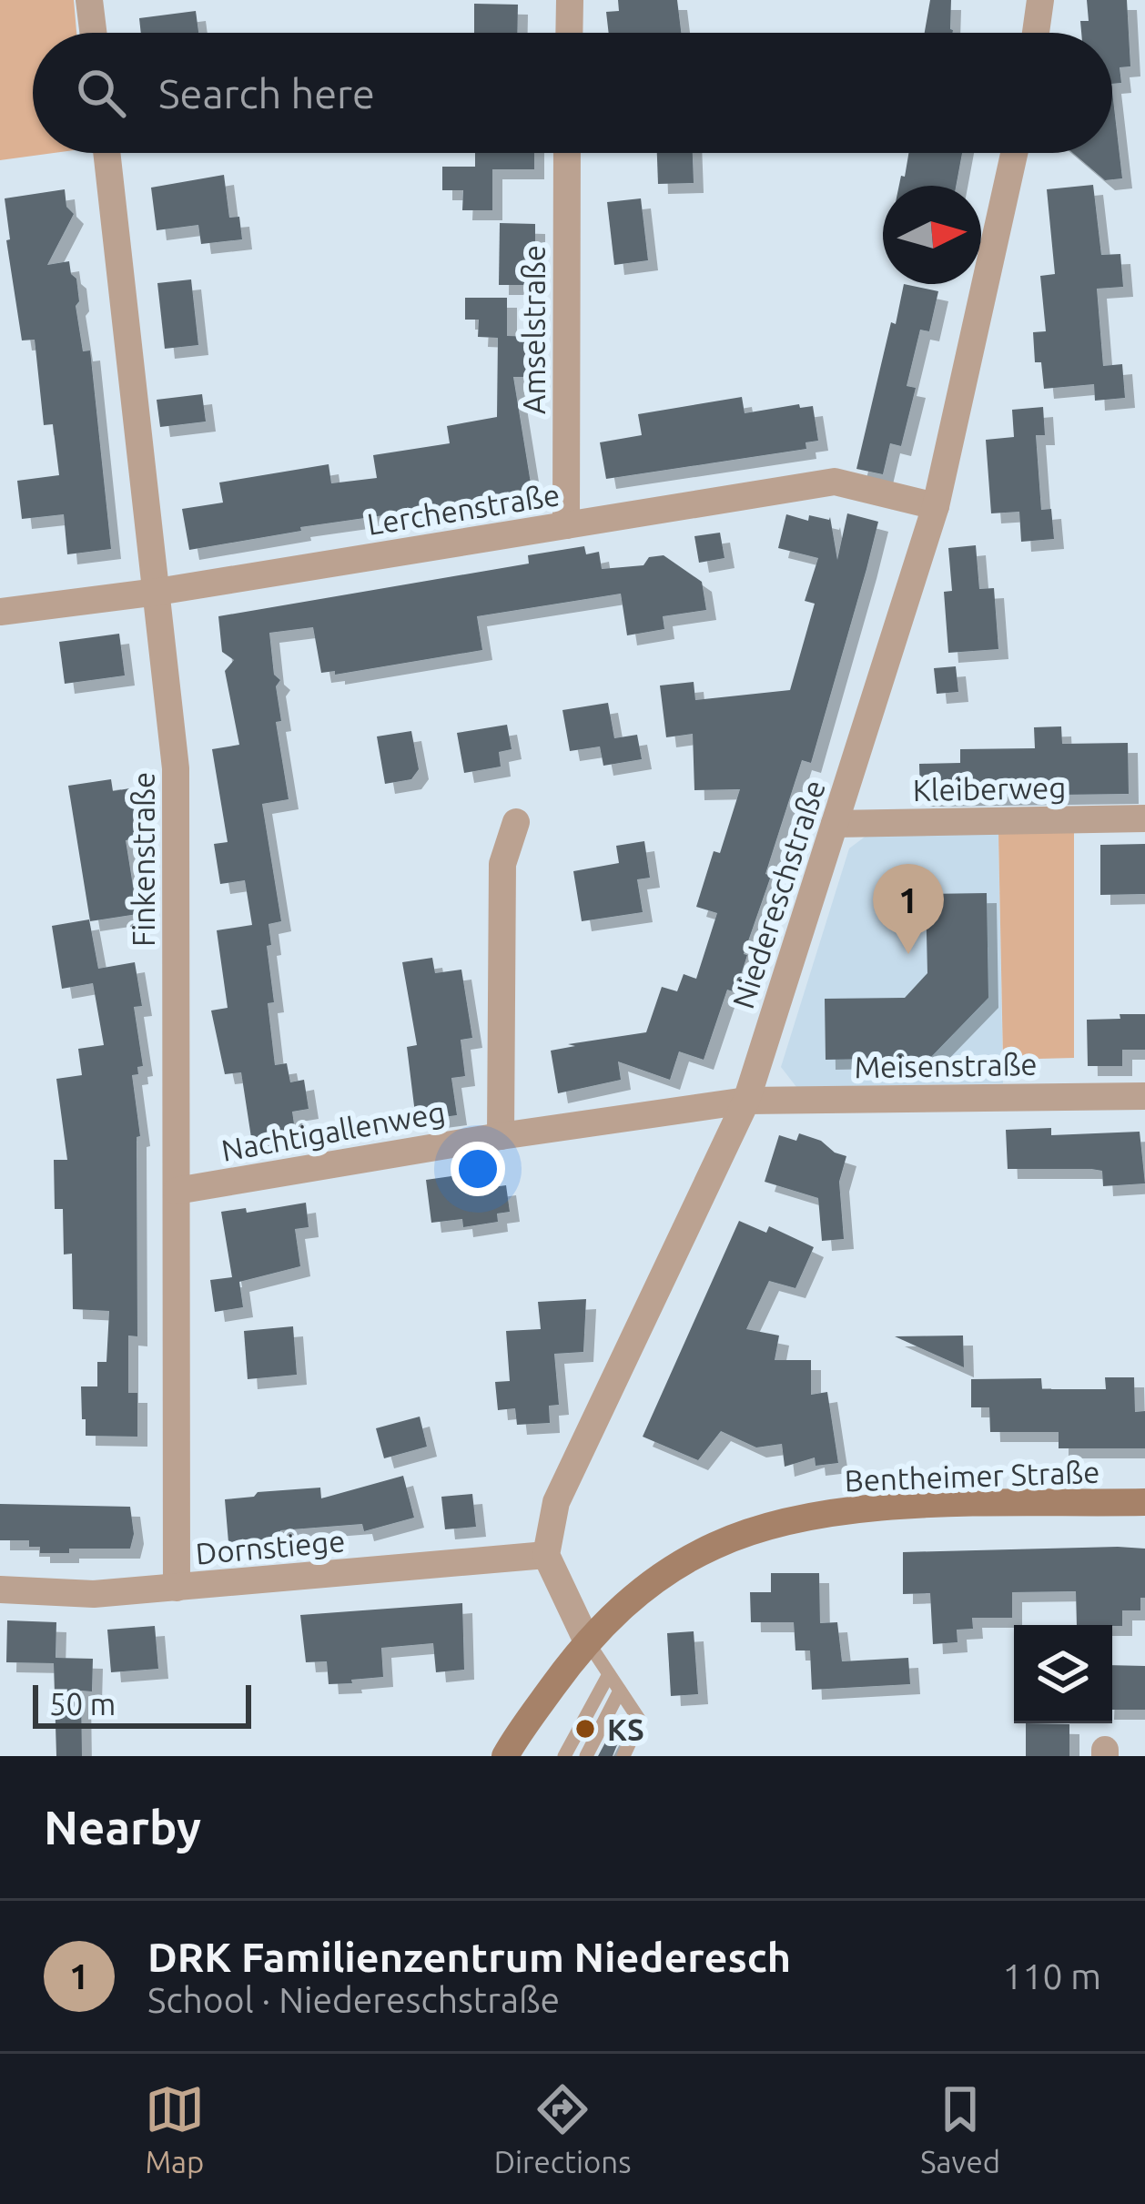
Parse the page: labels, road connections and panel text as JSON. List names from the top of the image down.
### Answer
{
  "streets": {
    "main road": ["Bentheimer Straße"],
    "street": [
      "Amselstraße",
      "Lerchenstraße",
      "Kleiberweg",
      "Finkenstraße",
      "Niedereschstraße",
      "Meisenstraße",
      "Nachtigallenweg",
      "Dornstiege"
    ]
  },
  "crossings": [
    ["Amselstraße", "Lerchenstraße"],
    ["Lerchenstraße", "Finkenstraße"],
    ["Lerchenstraße", "Niedereschstraße"],
    ["Kleiberweg", "Niedereschstraße"],
    ["Finkenstraße", "Nachtigallenweg"],
    ["Finkenstraße", "Dornstiege"],
    ["Niedereschstraße", "Meisenstraße"],
    ["Niedereschstraße", "Nachtigallenweg"],
    ["Niedereschstraße", "Dornstiege"],
    ["Meisenstraße", "Nachtigallenweg"]
  ],
  "places": ["KS"],
  "scale_bar": "50 m",
  "north": "right",
  "page": {
    "search": "Search here",
    "pins": "1",
    "scale": "50 m",
    "heading": "Nearby",
    "list": [
      {
        "mark": "1",
        "name": "DRK Familienzentrum Niederesch",
        "note": "School · Niedereschstraße",
        "value": "110 m"
      }
    ],
    "nav": ["Map", "Directions", "Saved"]
  }
}
